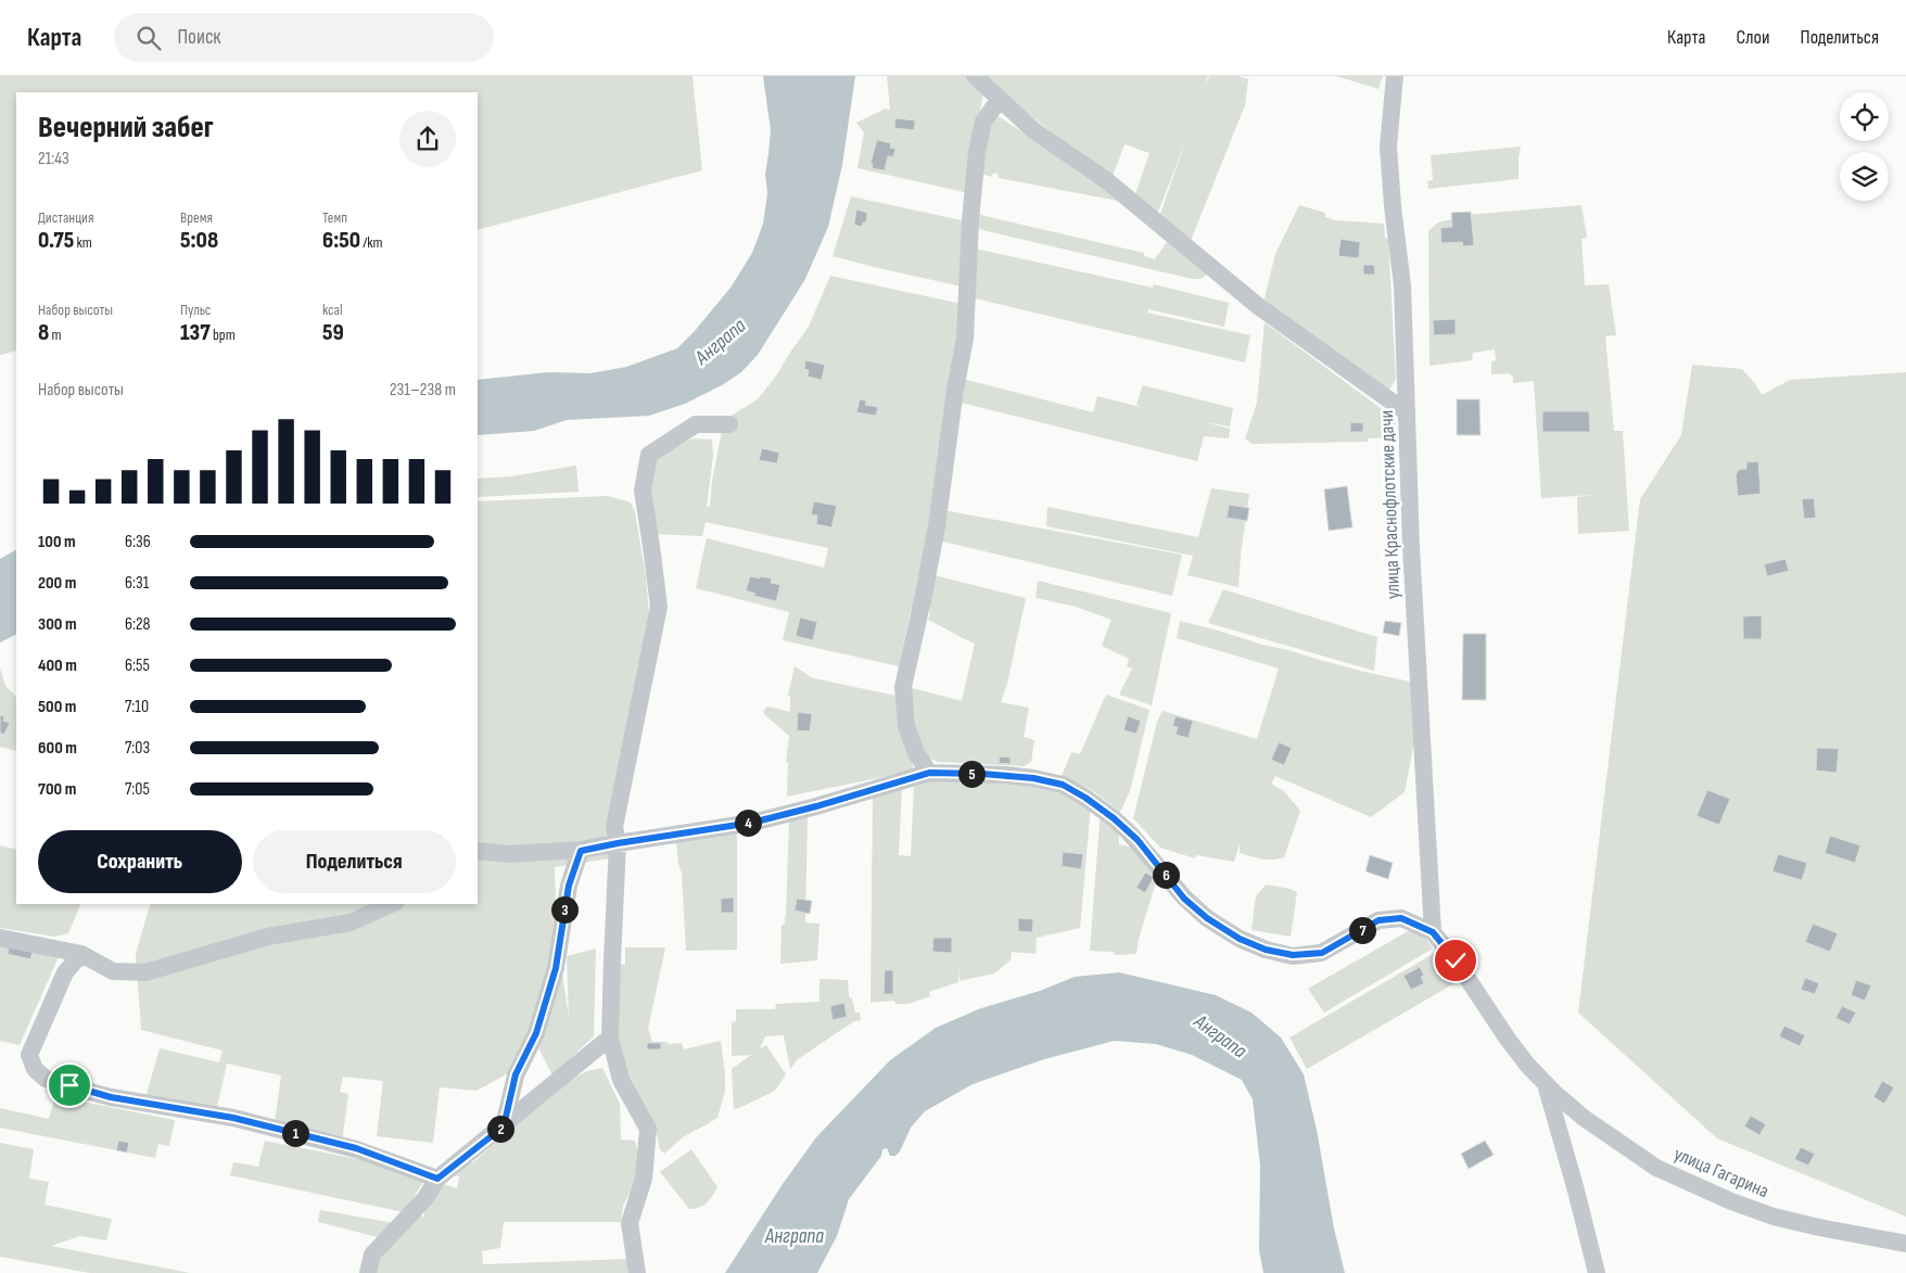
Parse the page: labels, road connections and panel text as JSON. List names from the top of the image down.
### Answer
{
  "streets": {
    "street": ["улица Краснофлотские дачи", "улица Гагарина"]
  },
  "water": ["Анграпа"],
  "page": {
    "header": "Карта",
    "search": "Поиск",
    "nav": ["Карта", "Слои", "Поделиться"],
    "heading": ["Вечерний забег", "21:43"],
    "stats": [
      ["Дистанция", "0.75 km"],
      ["Время", "5:08"],
      ["Темп", "6:50 /km"],
      ["Набор высоты", "8 m"],
      ["Пульс", "137 bpm"],
      ["kcal", "59"]
    ],
    "chart": ["Набор высоты", "231–238 m"],
    "list": [
      {
        "name": "100 m",
        "note": "6:36"
      },
      {
        "name": "200 m",
        "note": "6:31"
      },
      {
        "name": "300 m",
        "note": "6:28"
      },
      {
        "name": "400 m",
        "note": "6:55"
      },
      {
        "name": "500 m",
        "note": "7:10"
      },
      {
        "name": "600 m",
        "note": "7:03"
      },
      {
        "name": "700 m",
        "note": "7:05"
      }
    ],
    "pins": [
      "5",
      "4",
      "6",
      "3",
      "7",
      "2",
      "1"
    ],
    "buttons": ["Сохранить", "Поделиться"]
  }
}
